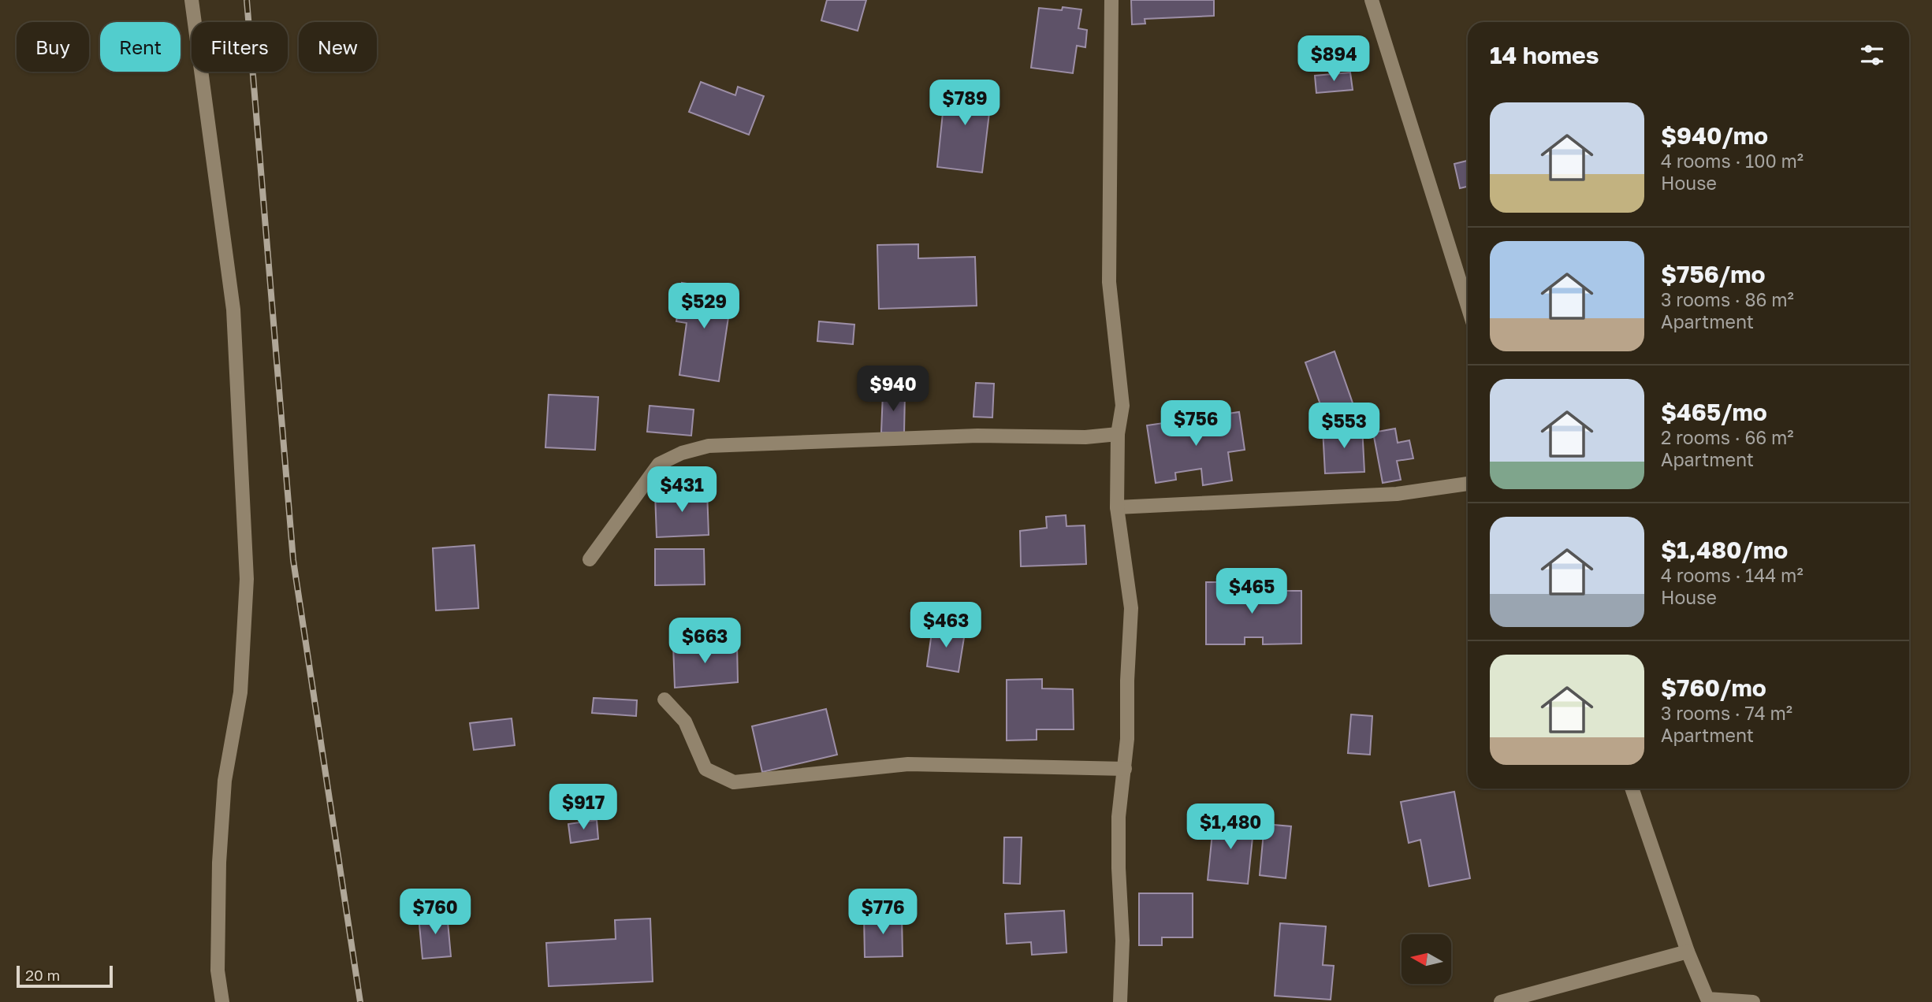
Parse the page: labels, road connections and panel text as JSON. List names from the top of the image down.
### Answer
{
  "scale_bar": "20 m",
  "north": "left",
  "page": {
    "chip": [
      "Buy",
      "Rent",
      "Filters",
      "New"
    ],
    "heading": "14 homes",
    "price": [
      "$894",
      "$789",
      "$529",
      "$940",
      "$756",
      "$553",
      "$431",
      "$465",
      "$463",
      "$663",
      "$917",
      "$1,480",
      "$760",
      "$776"
    ],
    "list": [
      {
        "name": "$940/mo",
        "note": "4 rooms · 100 m² · House"
      },
      {
        "name": "$756/mo",
        "note": "3 rooms · 86 m² · Apartment"
      },
      {
        "name": "$465/mo",
        "note": "2 rooms · 66 m² · Apartment"
      },
      {
        "name": "$1,480/mo",
        "note": "4 rooms · 144 m² · House"
      },
      {
        "name": "$760/mo",
        "note": "3 rooms · 74 m² · Apartment"
      }
    ],
    "scale": "20 m"
  }
}
